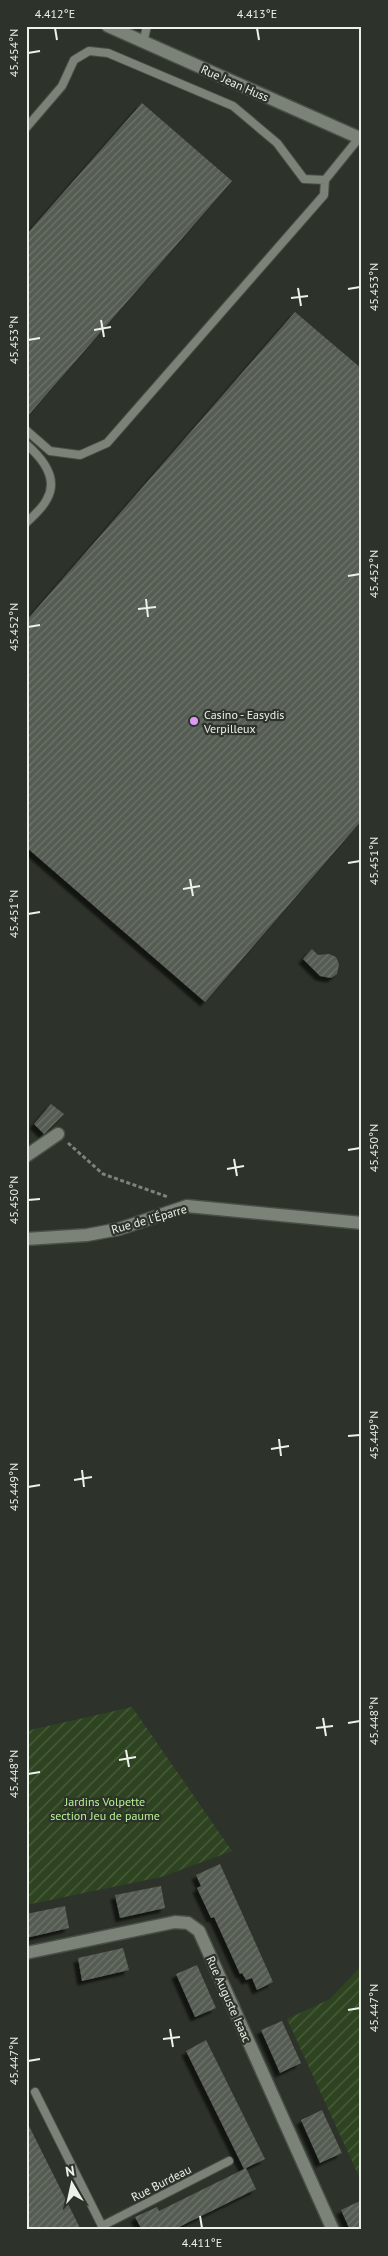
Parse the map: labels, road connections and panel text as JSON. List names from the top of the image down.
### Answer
{
  "streets": {
    "street": ["Rue Jean Huss", "Rue de l'Éparre", "Rue Auguste Isaac"],
    "lane": ["Rue Burdeau"]
  },
  "parks": ["Jardins Volpette section Jeu de paume"],
  "places": ["Casino - Easydis Verpilleux"],
  "north": "top",
  "coordinates": [
    "4.412°E",
    "4.413°E",
    "45.454°N",
    "45.453°N",
    "45.452°N",
    "45.451°N",
    "45.450°N",
    "45.449°N",
    "45.448°N",
    "45.447°N",
    "4.411°E"
  ]
}
